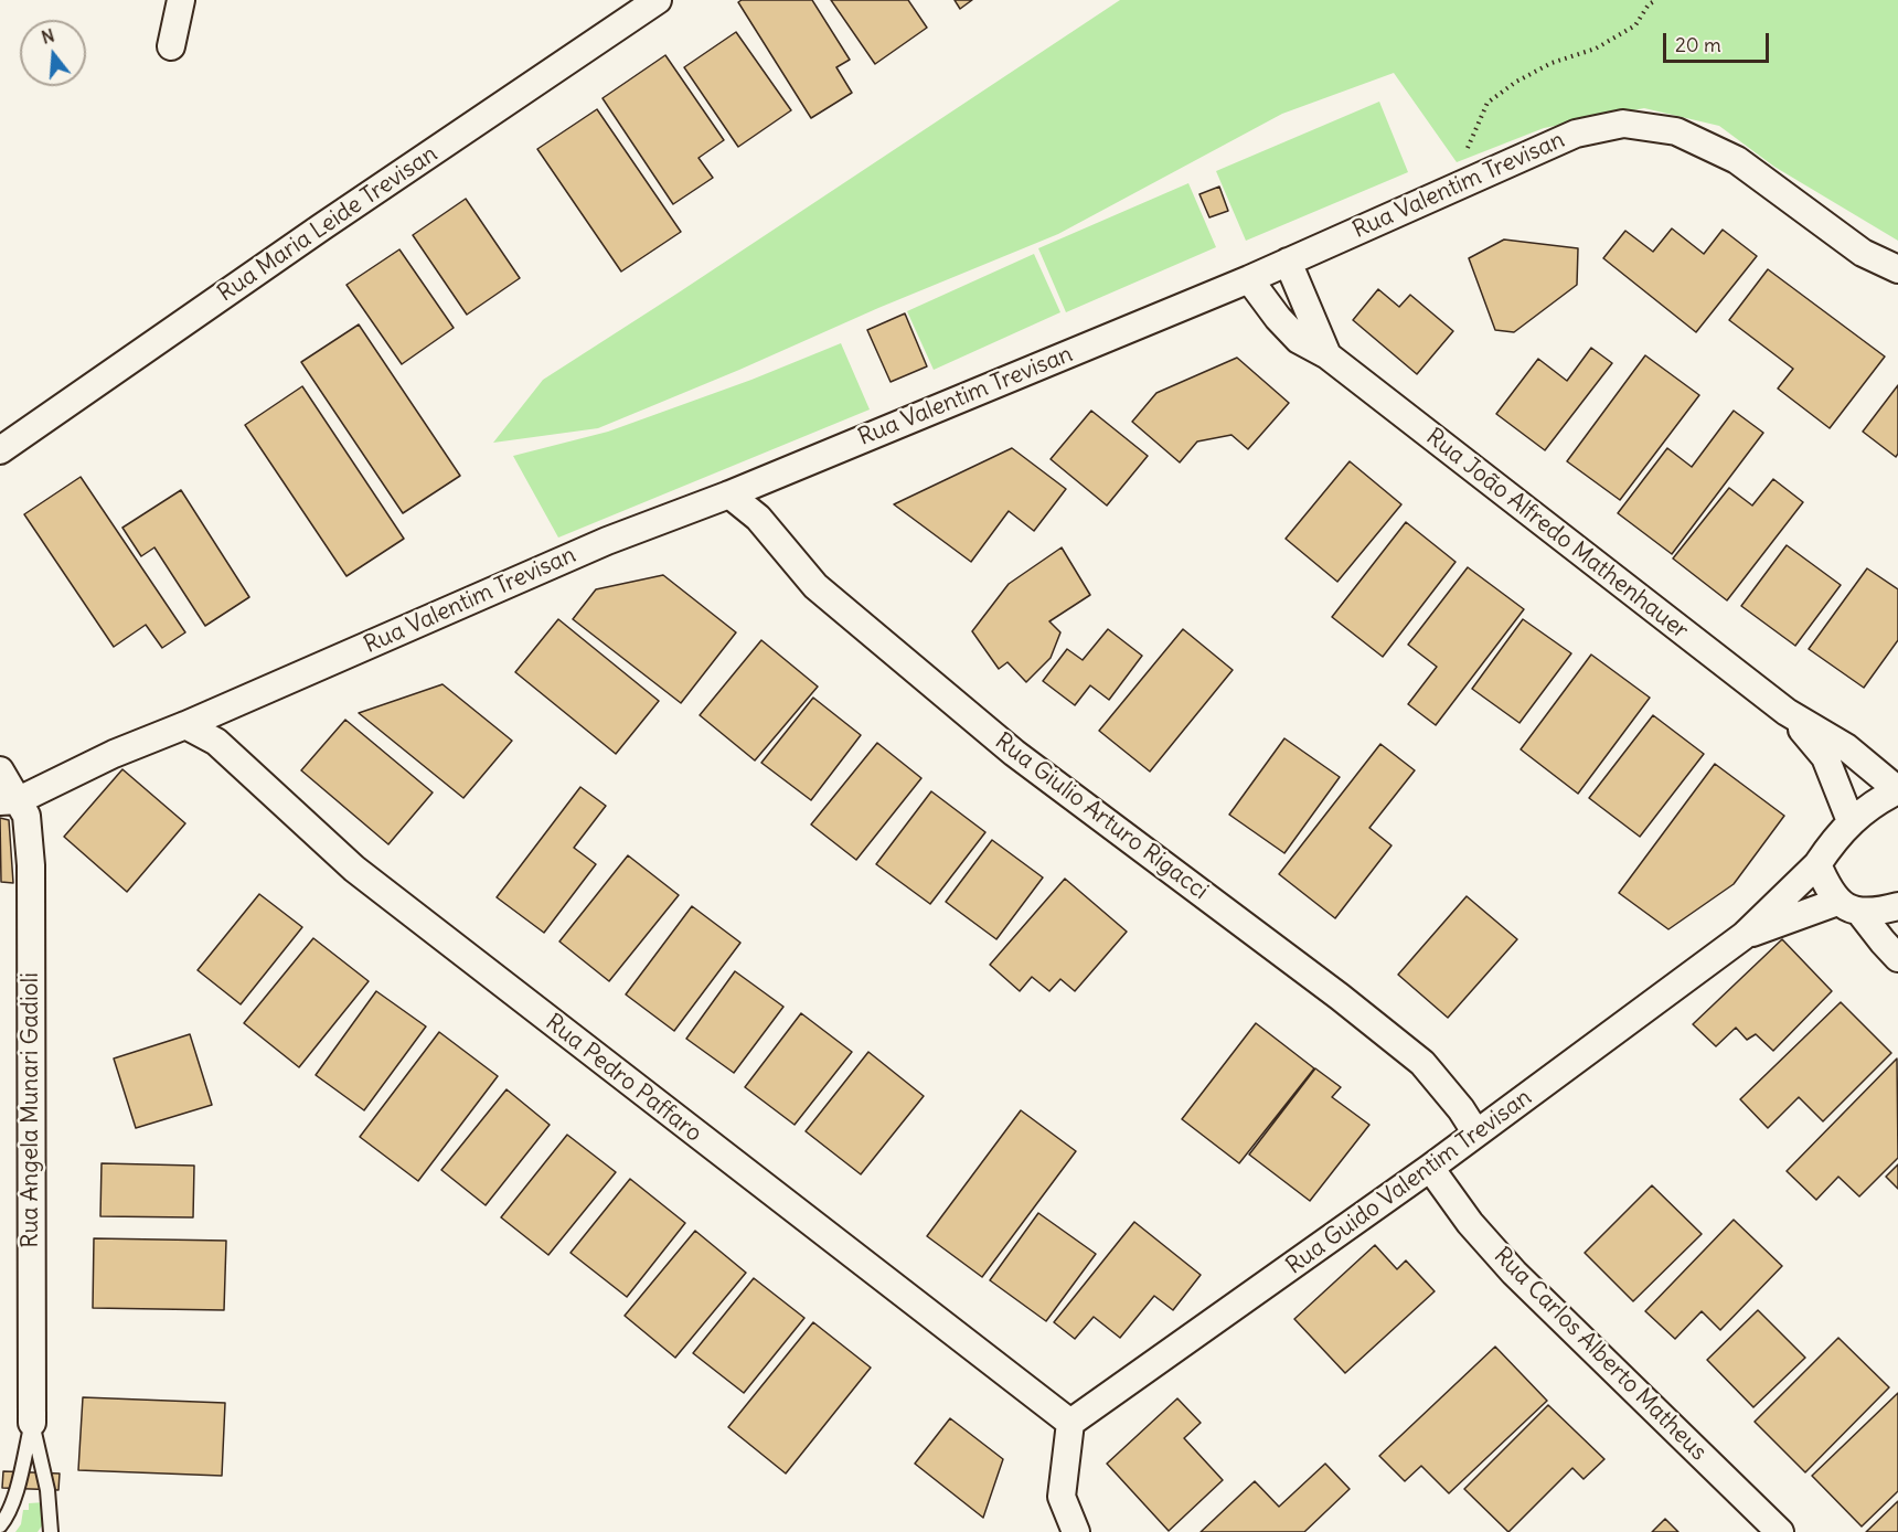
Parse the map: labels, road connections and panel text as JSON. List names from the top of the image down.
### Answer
{
  "streets": {
    "street": [
      "Rua Valentim Trevisan",
      "Rua Maria Leide Trevisan",
      "Rua João Alfredo Mathenhauer",
      "Rua Giulio Arturo Rigacci",
      "Rua Pedro Paffaro",
      "Rua Angela Munari Gadioli",
      "Rua Guido Valentim Trevisan",
      "Rua Carlos Alberto Matheus"
    ]
  },
  "crossings": [
    ["Rua Valentim Trevisan", "Rua João Alfredo Mathenhauer"],
    ["Rua Valentim Trevisan", "Rua Giulio Arturo Rigacci"],
    ["Rua Valentim Trevisan", "Rua Pedro Paffaro"],
    ["Rua Valentim Trevisan", "Rua Angela Munari Gadioli"],
    ["Rua João Alfredo Mathenhauer", "Rua Guido Valentim Trevisan"],
    ["Rua Giulio Arturo Rigacci", "Rua Guido Valentim Trevisan"],
    ["Rua Pedro Paffaro", "Rua Guido Valentim Trevisan"],
    ["Rua Guido Valentim Trevisan", "Rua Carlos Alberto Matheus"]
  ],
  "scale_bar": "20 m",
  "north": "top"
}
